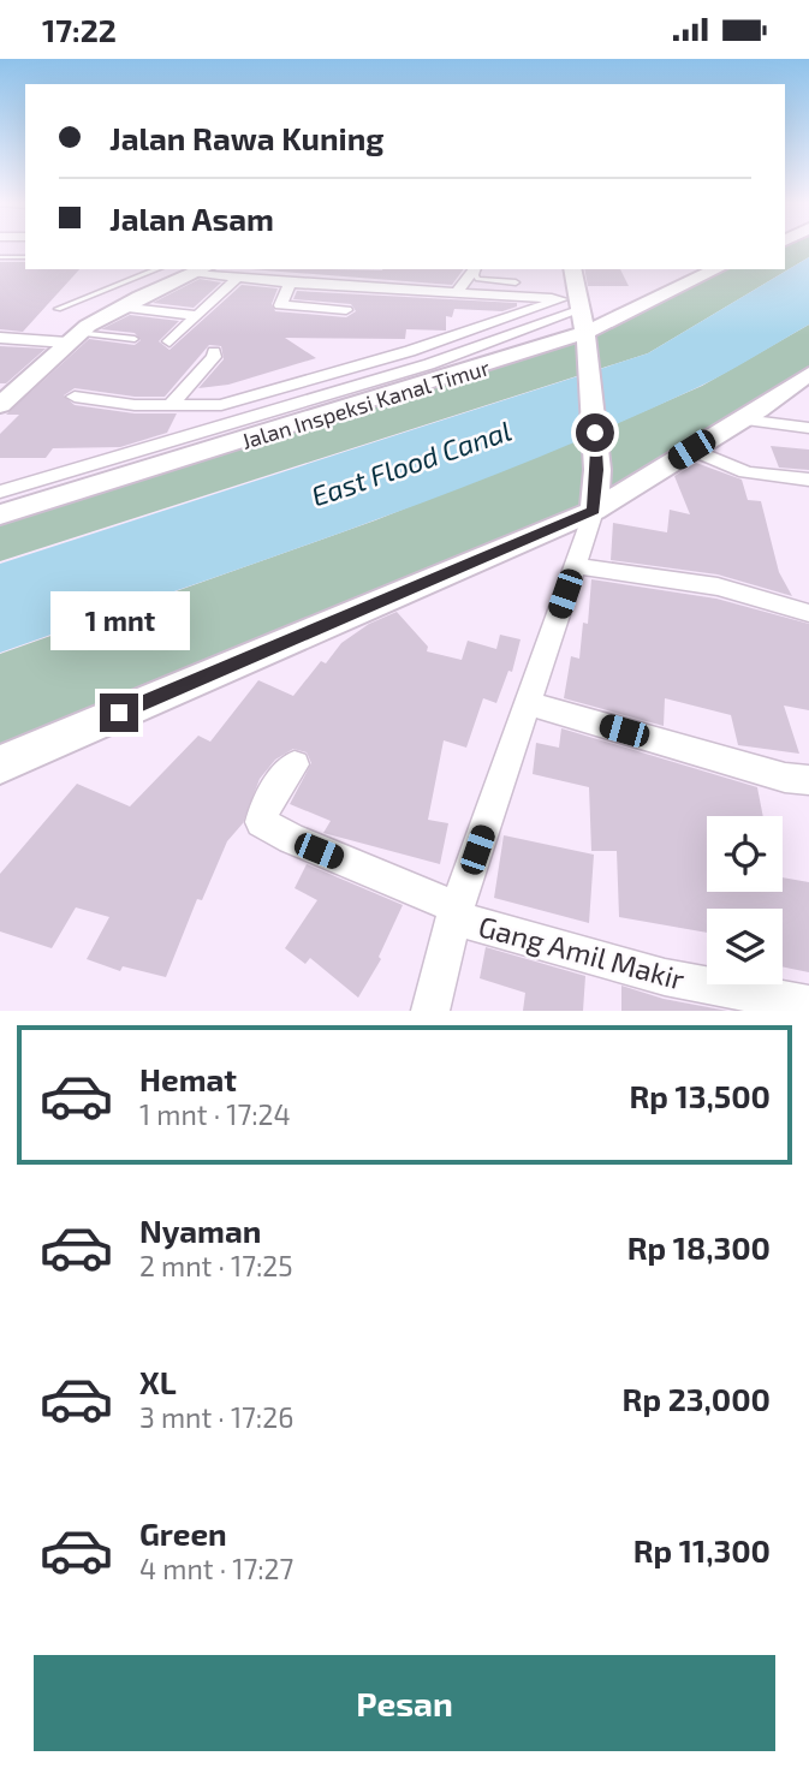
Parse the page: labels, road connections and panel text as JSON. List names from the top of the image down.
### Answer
{
  "streets": {
    "street": ["Jalan Inspeksi Kanal Timur", "Gang Amil Makir"]
  },
  "water": ["East Flood Canal"],
  "page": {
    "status": "17:22",
    "banner": ["Jalan Rawa Kuning", "Jalan Asam"],
    "bubble": "1 mnt",
    "list": [
      {
        "name": "Hemat",
        "note": "1 mnt · 17:24",
        "value": "Rp 13,500"
      },
      {
        "name": "Nyaman",
        "note": "2 mnt · 17:25",
        "value": "Rp 18,300"
      },
      {
        "name": "XL",
        "note": "3 mnt · 17:26",
        "value": "Rp 23,000"
      },
      {
        "name": "Green",
        "note": "4 mnt · 17:27",
        "value": "Rp 11,300"
      }
    ],
    "buttons": "Pesan"
  }
}
